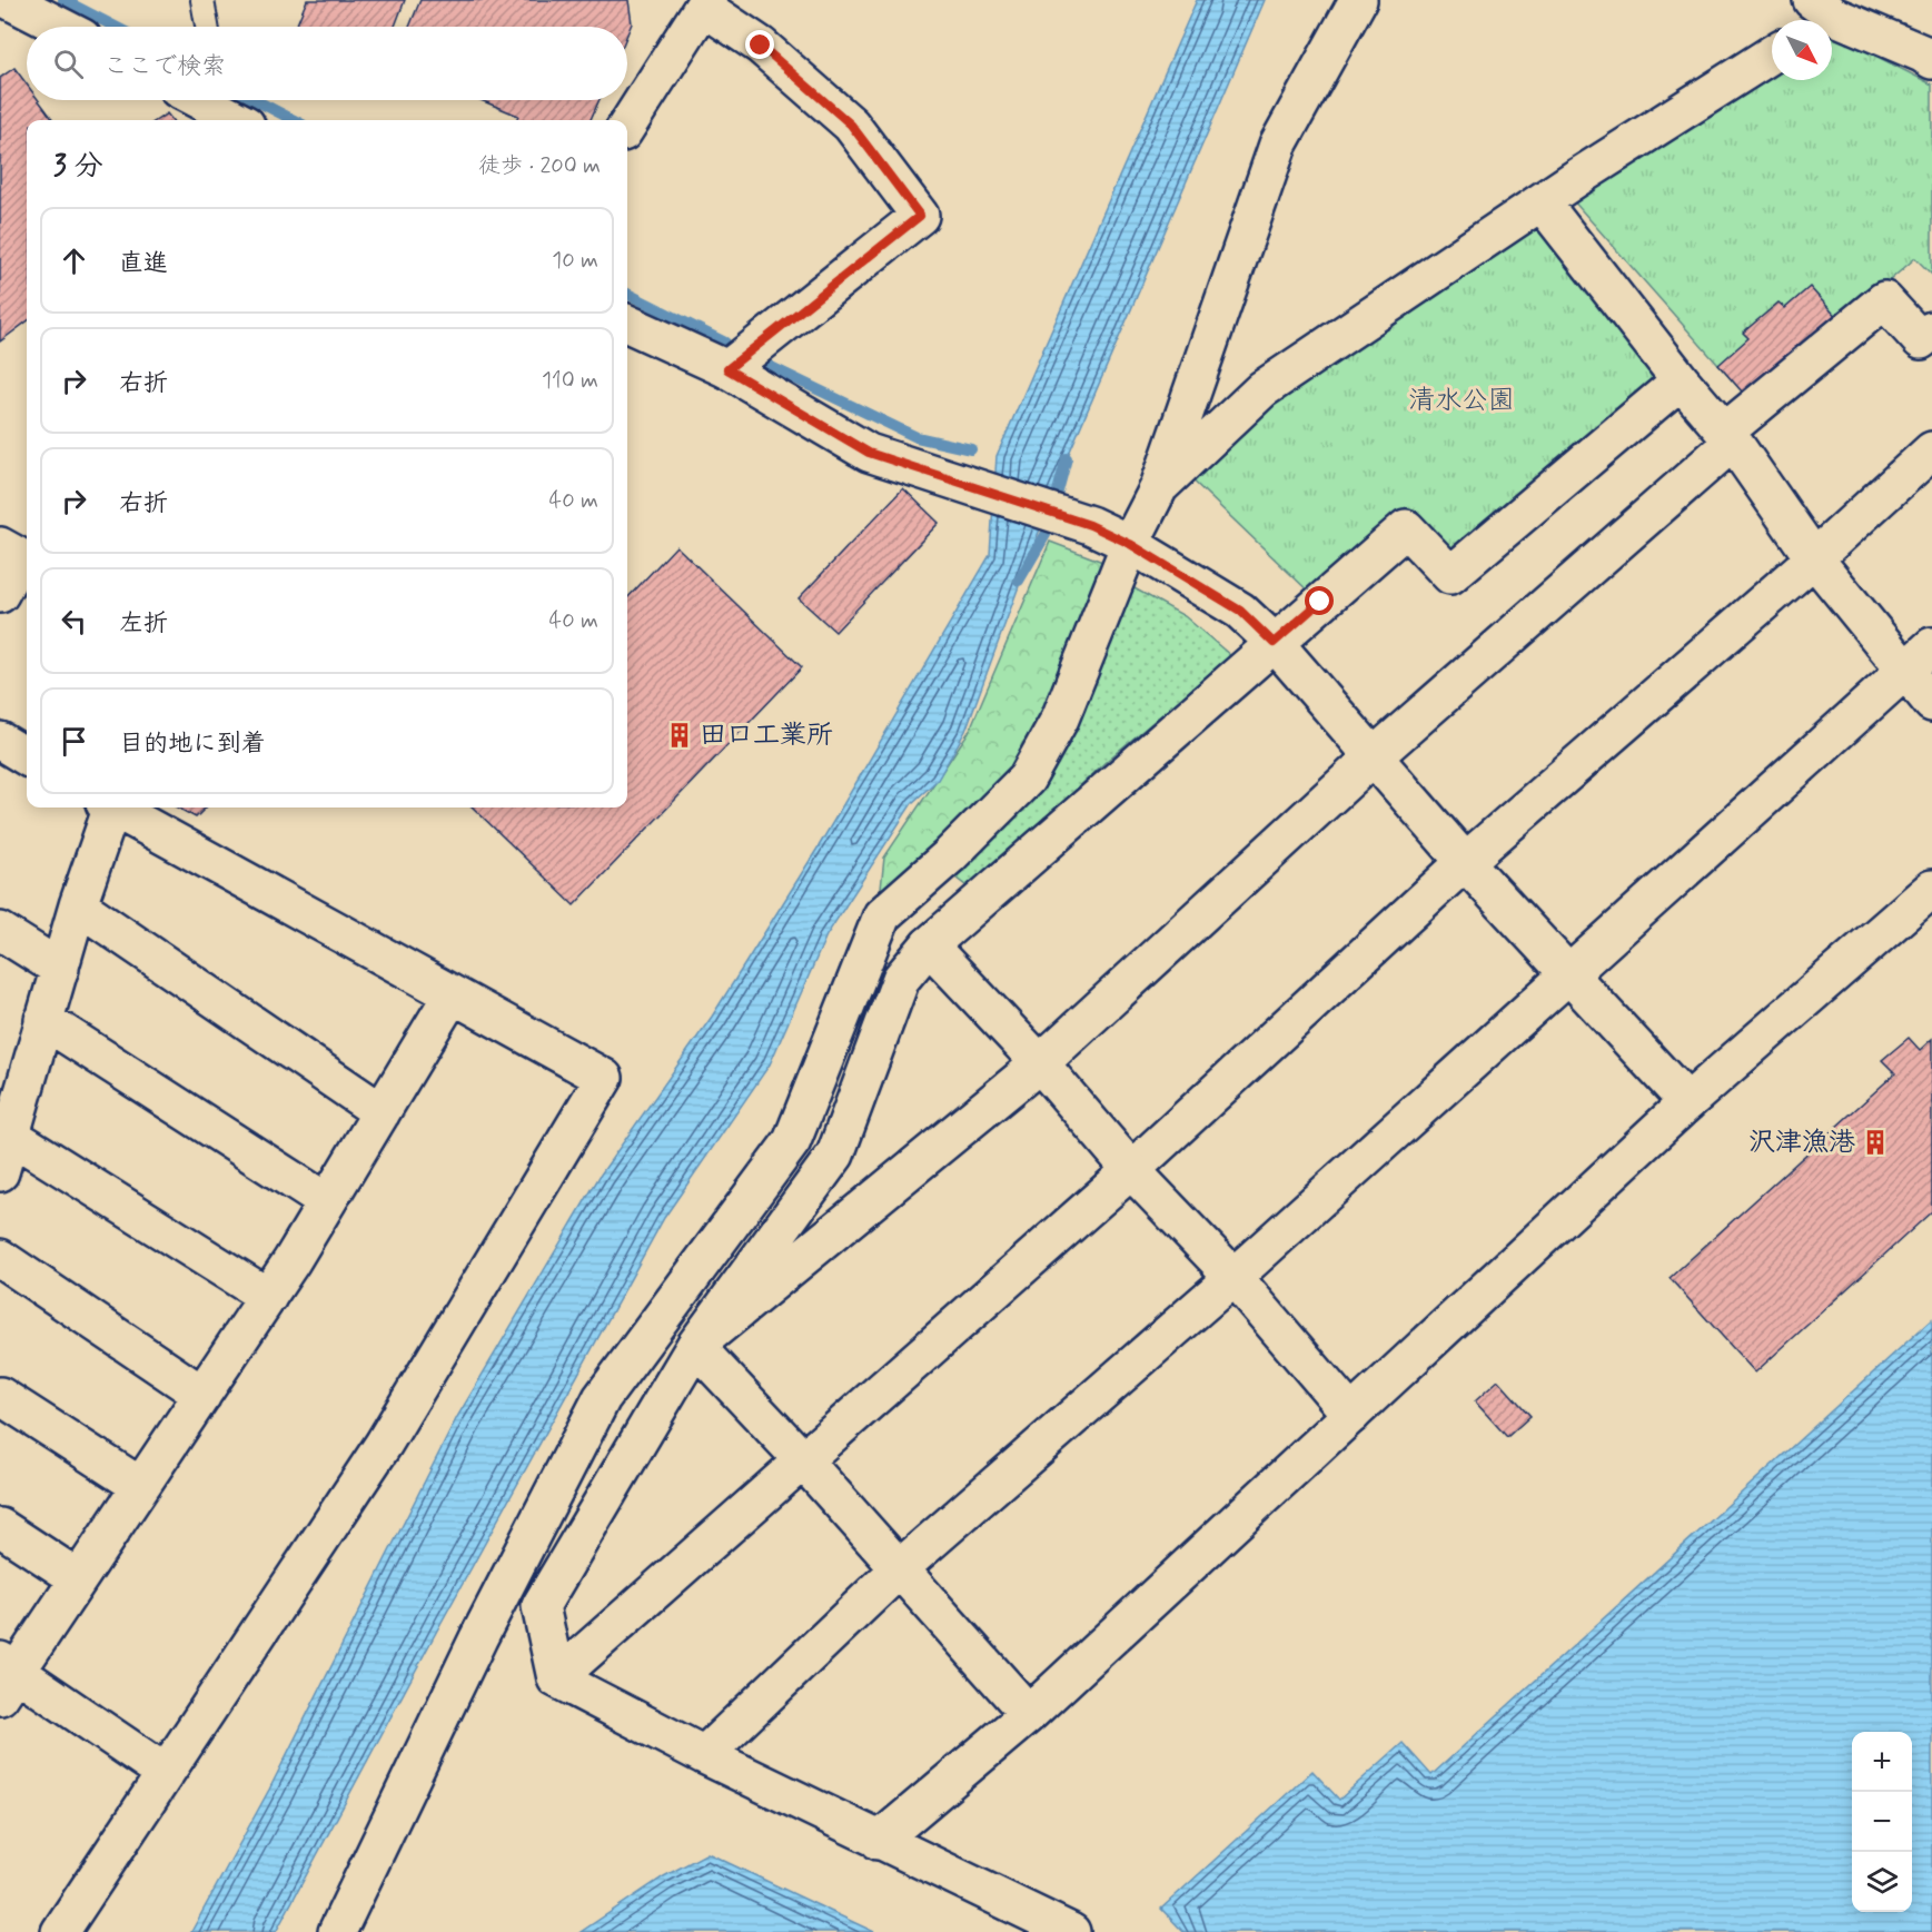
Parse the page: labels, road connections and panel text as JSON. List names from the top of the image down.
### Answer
{
  "parks": ["清水公園"],
  "places": {
    "building": ["田口工業所", "沢津漁港"]
  },
  "north": "bottom right",
  "page": {
    "search": "ここで検索",
    "heading": ["3 分", "徒歩 · 200 m"],
    "list": [
      ["直進", "10 m"],
      ["右折", "110 m"],
      ["右折", "40 m"],
      ["左折", "40 m"],
      "目的地に到着"
    ],
    "map_buttons": ["+", "−"]
  }
}
